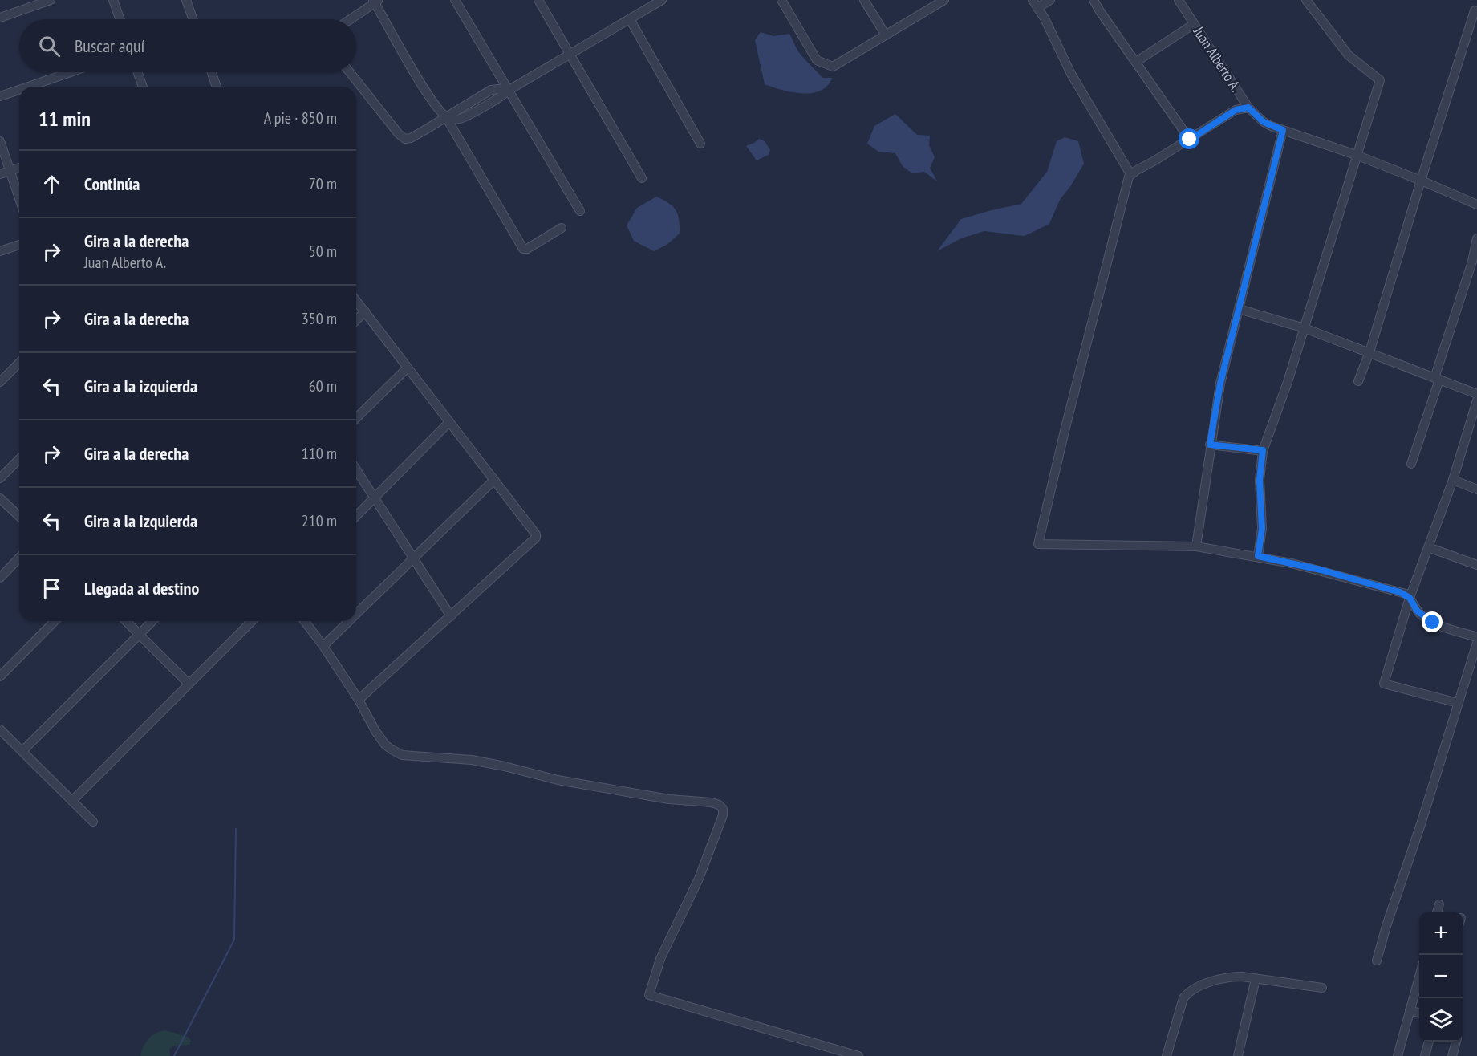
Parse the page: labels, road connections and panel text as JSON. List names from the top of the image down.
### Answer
{
  "streets": {
    "street": ["Juan Alberto A."]
  },
  "page": {
    "search": "Buscar aquí",
    "heading": ["11 min", "A pie · 850 m"],
    "list": [
      ["Continúa", "70 m"],
      ["Gira a la derecha", "Juan Alberto A.", "50 m"],
      ["Gira a la derecha", "350 m"],
      ["Gira a la izquierda", "60 m"],
      ["Gira a la derecha", "110 m"],
      ["Gira a la izquierda", "210 m"],
      "Llegada al destino"
    ],
    "map_buttons": ["+", "−"]
  }
}
